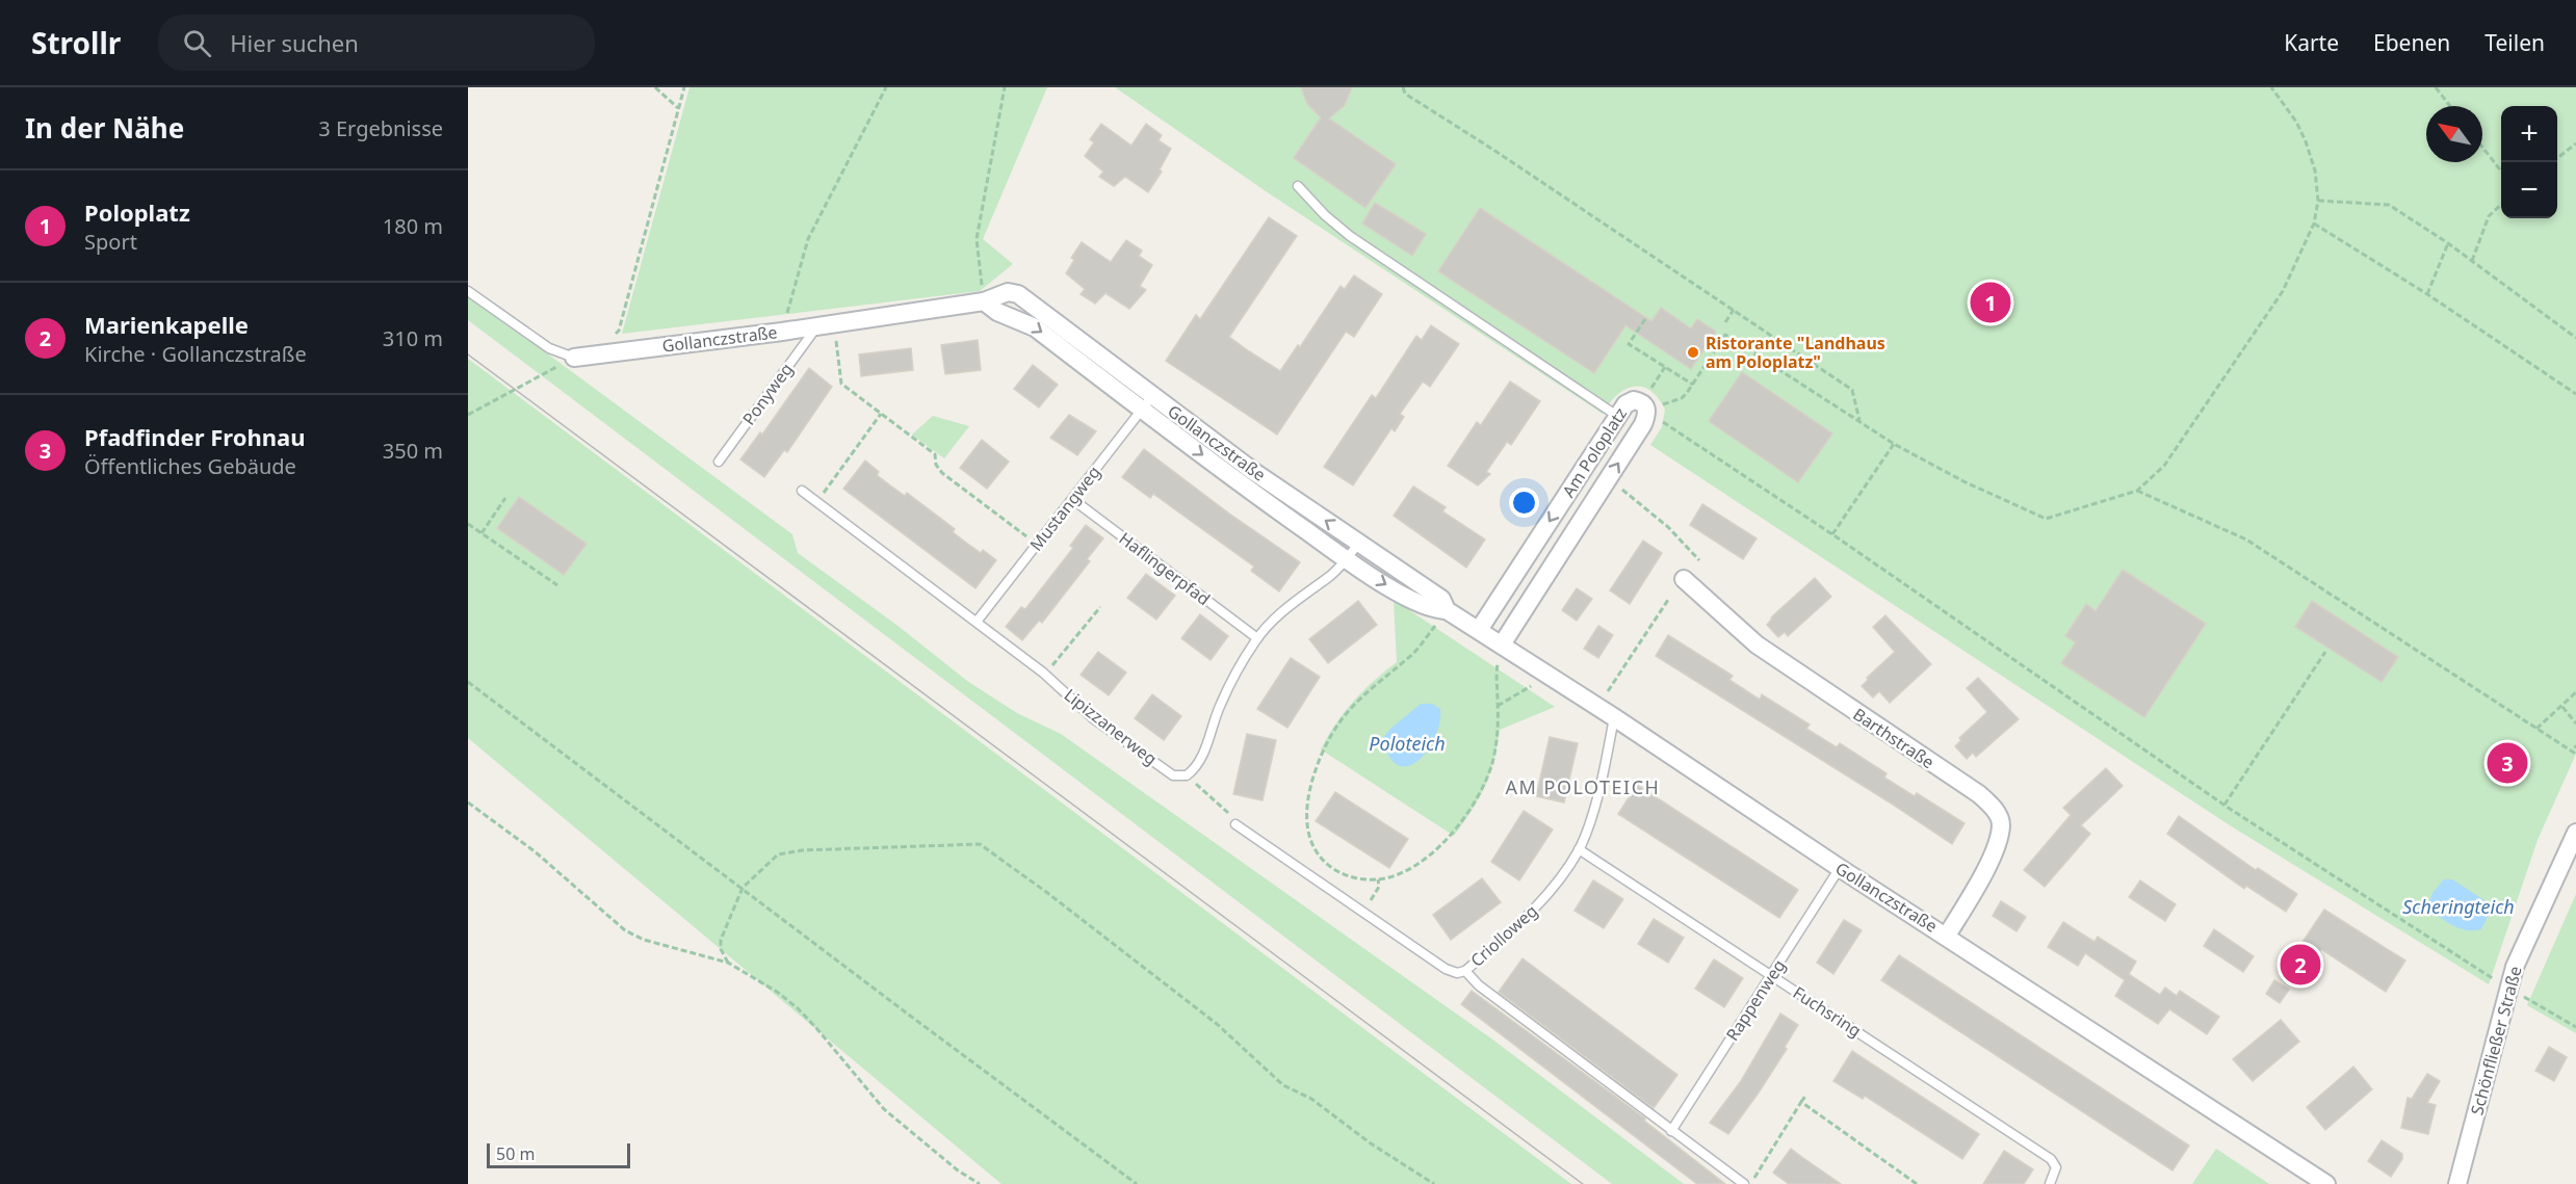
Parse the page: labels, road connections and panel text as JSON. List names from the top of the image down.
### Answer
{
  "streets": {
    "street": [
      "Gollanczstraße",
      "Am Poloplatz",
      "Barthstraße",
      "Schönfließer Straße"
    ],
    "lane": [
      "Ponyweg",
      "Mustangweg",
      "Haflingerpfad",
      "Lipizzanerweg",
      "Criolloweg",
      "Rappenweg",
      "Fuchsring"
    ]
  },
  "crossings": [
    ["Gollanczstraße", "Ponyweg"],
    ["Gollanczstraße", "Am Poloplatz"],
    ["Gollanczstraße", "Mustangweg"],
    ["Gollanczstraße", "Barthstraße"],
    ["Gollanczstraße", "Criolloweg"],
    ["Gollanczstraße", "Rappenweg"],
    ["Mustangweg", "Haflingerpfad"],
    ["Mustangweg", "Lipizzanerweg"],
    ["Criolloweg", "Fuchsring"],
    ["Rappenweg", "Fuchsring"]
  ],
  "districts": ["AM POLOTEICH"],
  "water": ["Poloteich", "Scheringteich"],
  "places": ["Ristorante \"Landhaus am Poloplatz\""],
  "scale_bar": "50 m",
  "north": "top left",
  "page": {
    "header": "Strollr",
    "search": "Hier suchen",
    "nav": ["Karte", "Ebenen", "Teilen"],
    "heading": ["In der Nähe", "3 Ergebnisse"],
    "map_buttons": ["+", "−"],
    "list": [
      {
        "mark": "1",
        "name": "Poloplatz",
        "note": "Sport",
        "value": "180 m"
      },
      {
        "mark": "2",
        "name": "Marienkapelle",
        "note": "Kirche · Gollanczstraße",
        "value": "310 m"
      },
      {
        "mark": "3",
        "name": "Pfadfinder Frohnau",
        "note": "Öffentliches Gebäude",
        "value": "350 m"
      }
    ],
    "pins": ["1", "3", "2"],
    "scale": "50 m"
  }
}
